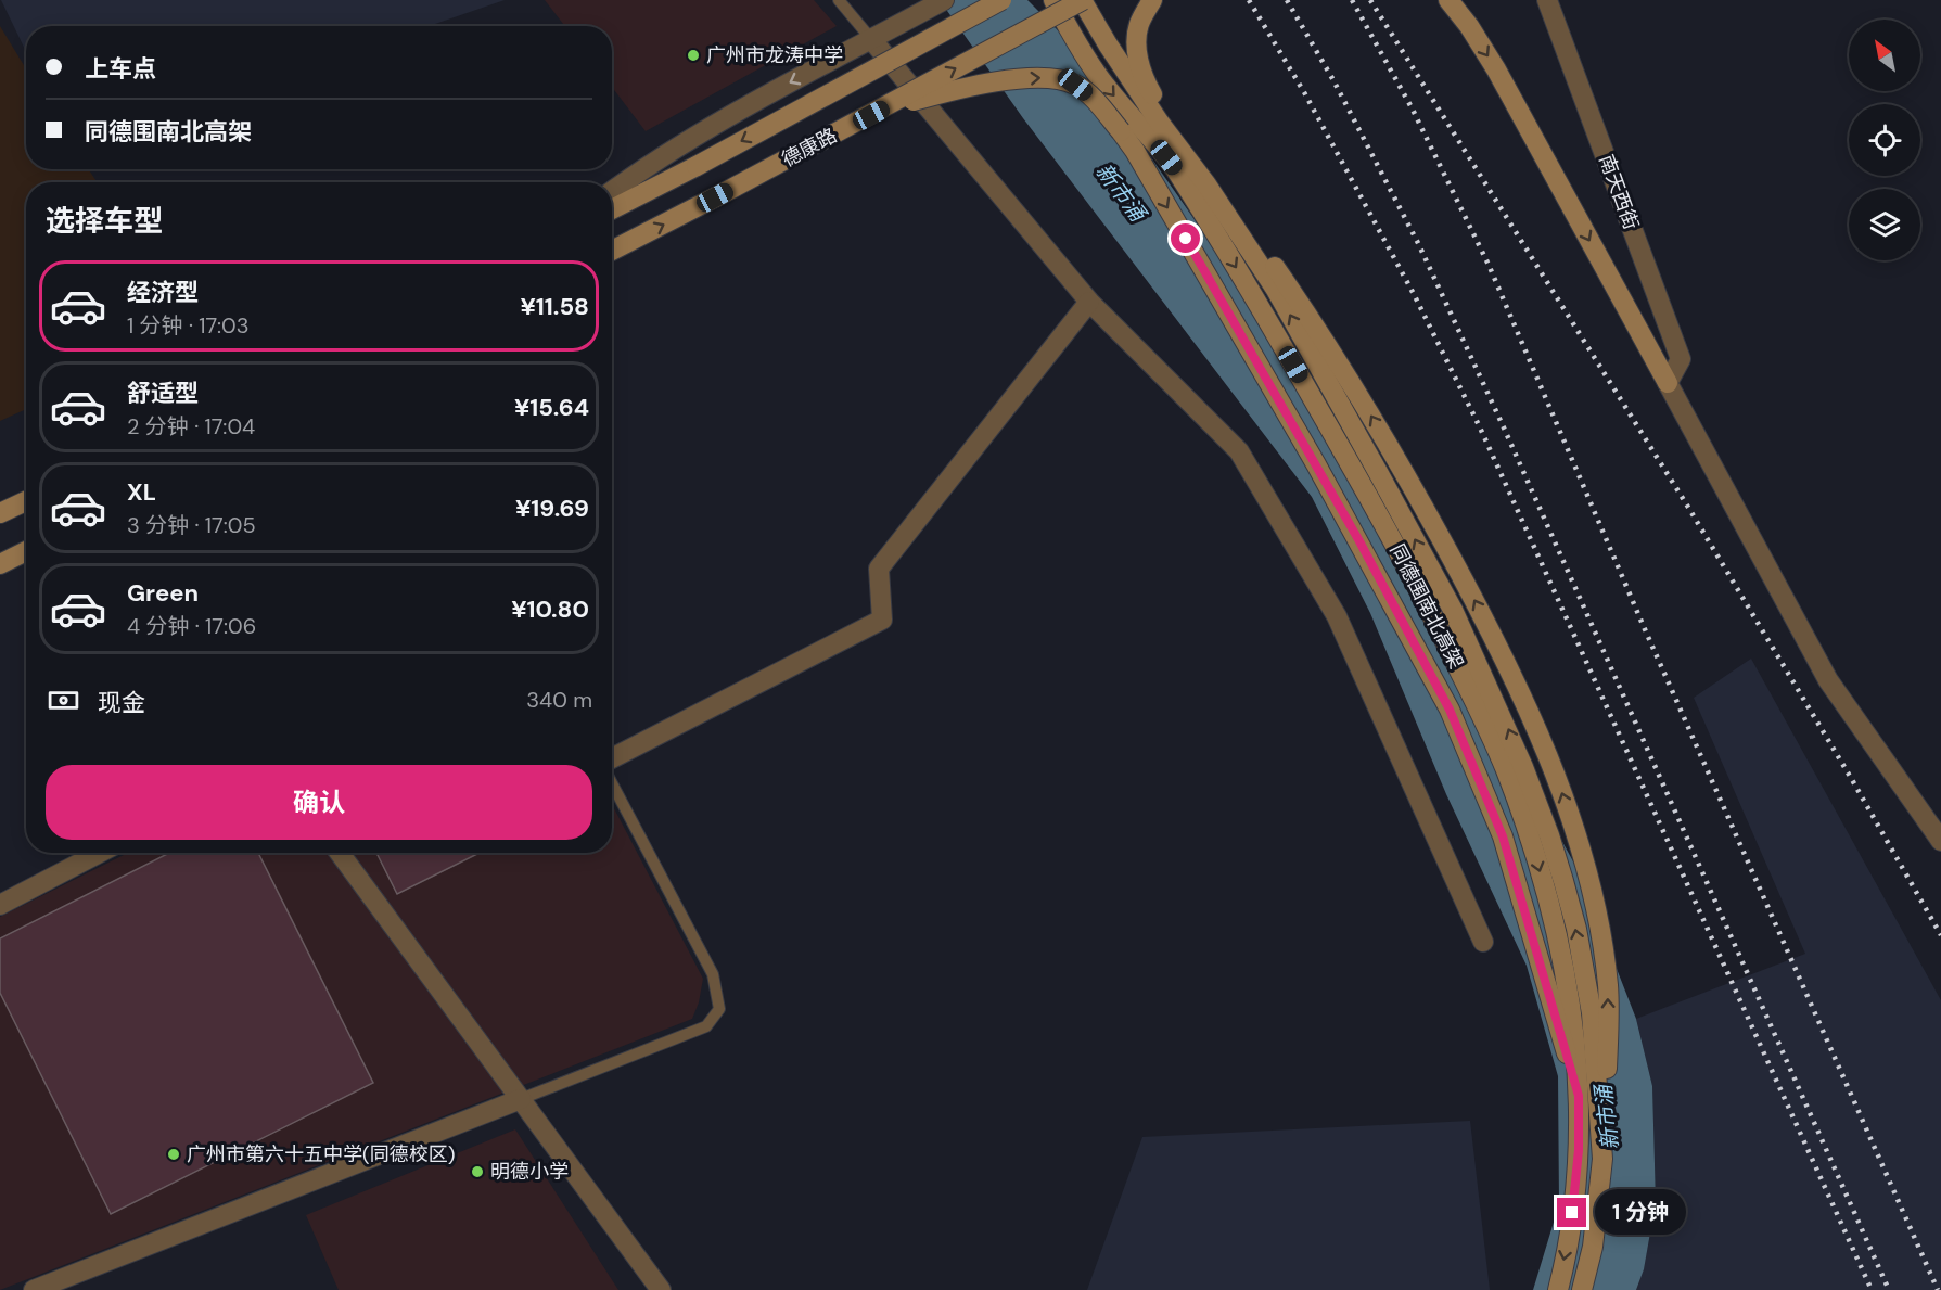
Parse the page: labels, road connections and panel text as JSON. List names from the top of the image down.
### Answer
{
  "streets": {
    "main road": ["德康路", "同德围南北高架"],
    "street": ["南天西街"]
  },
  "crossings": [
    ["德康路", "同德围南北高架"]
  ],
  "water": ["新市涌"],
  "places": ["广州市龙涛中学", "广州市第六十五中学(同德校区)", "明德小学"],
  "north": "top left",
  "page": {
    "banner": ["上车点", "同德围南北高架"],
    "heading": "选择车型",
    "list": [
      {
        "name": "经济型",
        "note": "1 分钟 · 17:03",
        "value": "¥11.58"
      },
      {
        "name": "舒适型",
        "note": "2 分钟 · 17:04",
        "value": "¥15.64"
      },
      {
        "name": "XL",
        "note": "3 分钟 · 17:05",
        "value": "¥19.69"
      },
      {
        "name": "Green",
        "note": "4 分钟 · 17:06",
        "value": "¥10.80"
      }
    ],
    "pay": ["现金", "340 m"],
    "buttons": "确认",
    "bubble": "1 分钟"
  }
}
